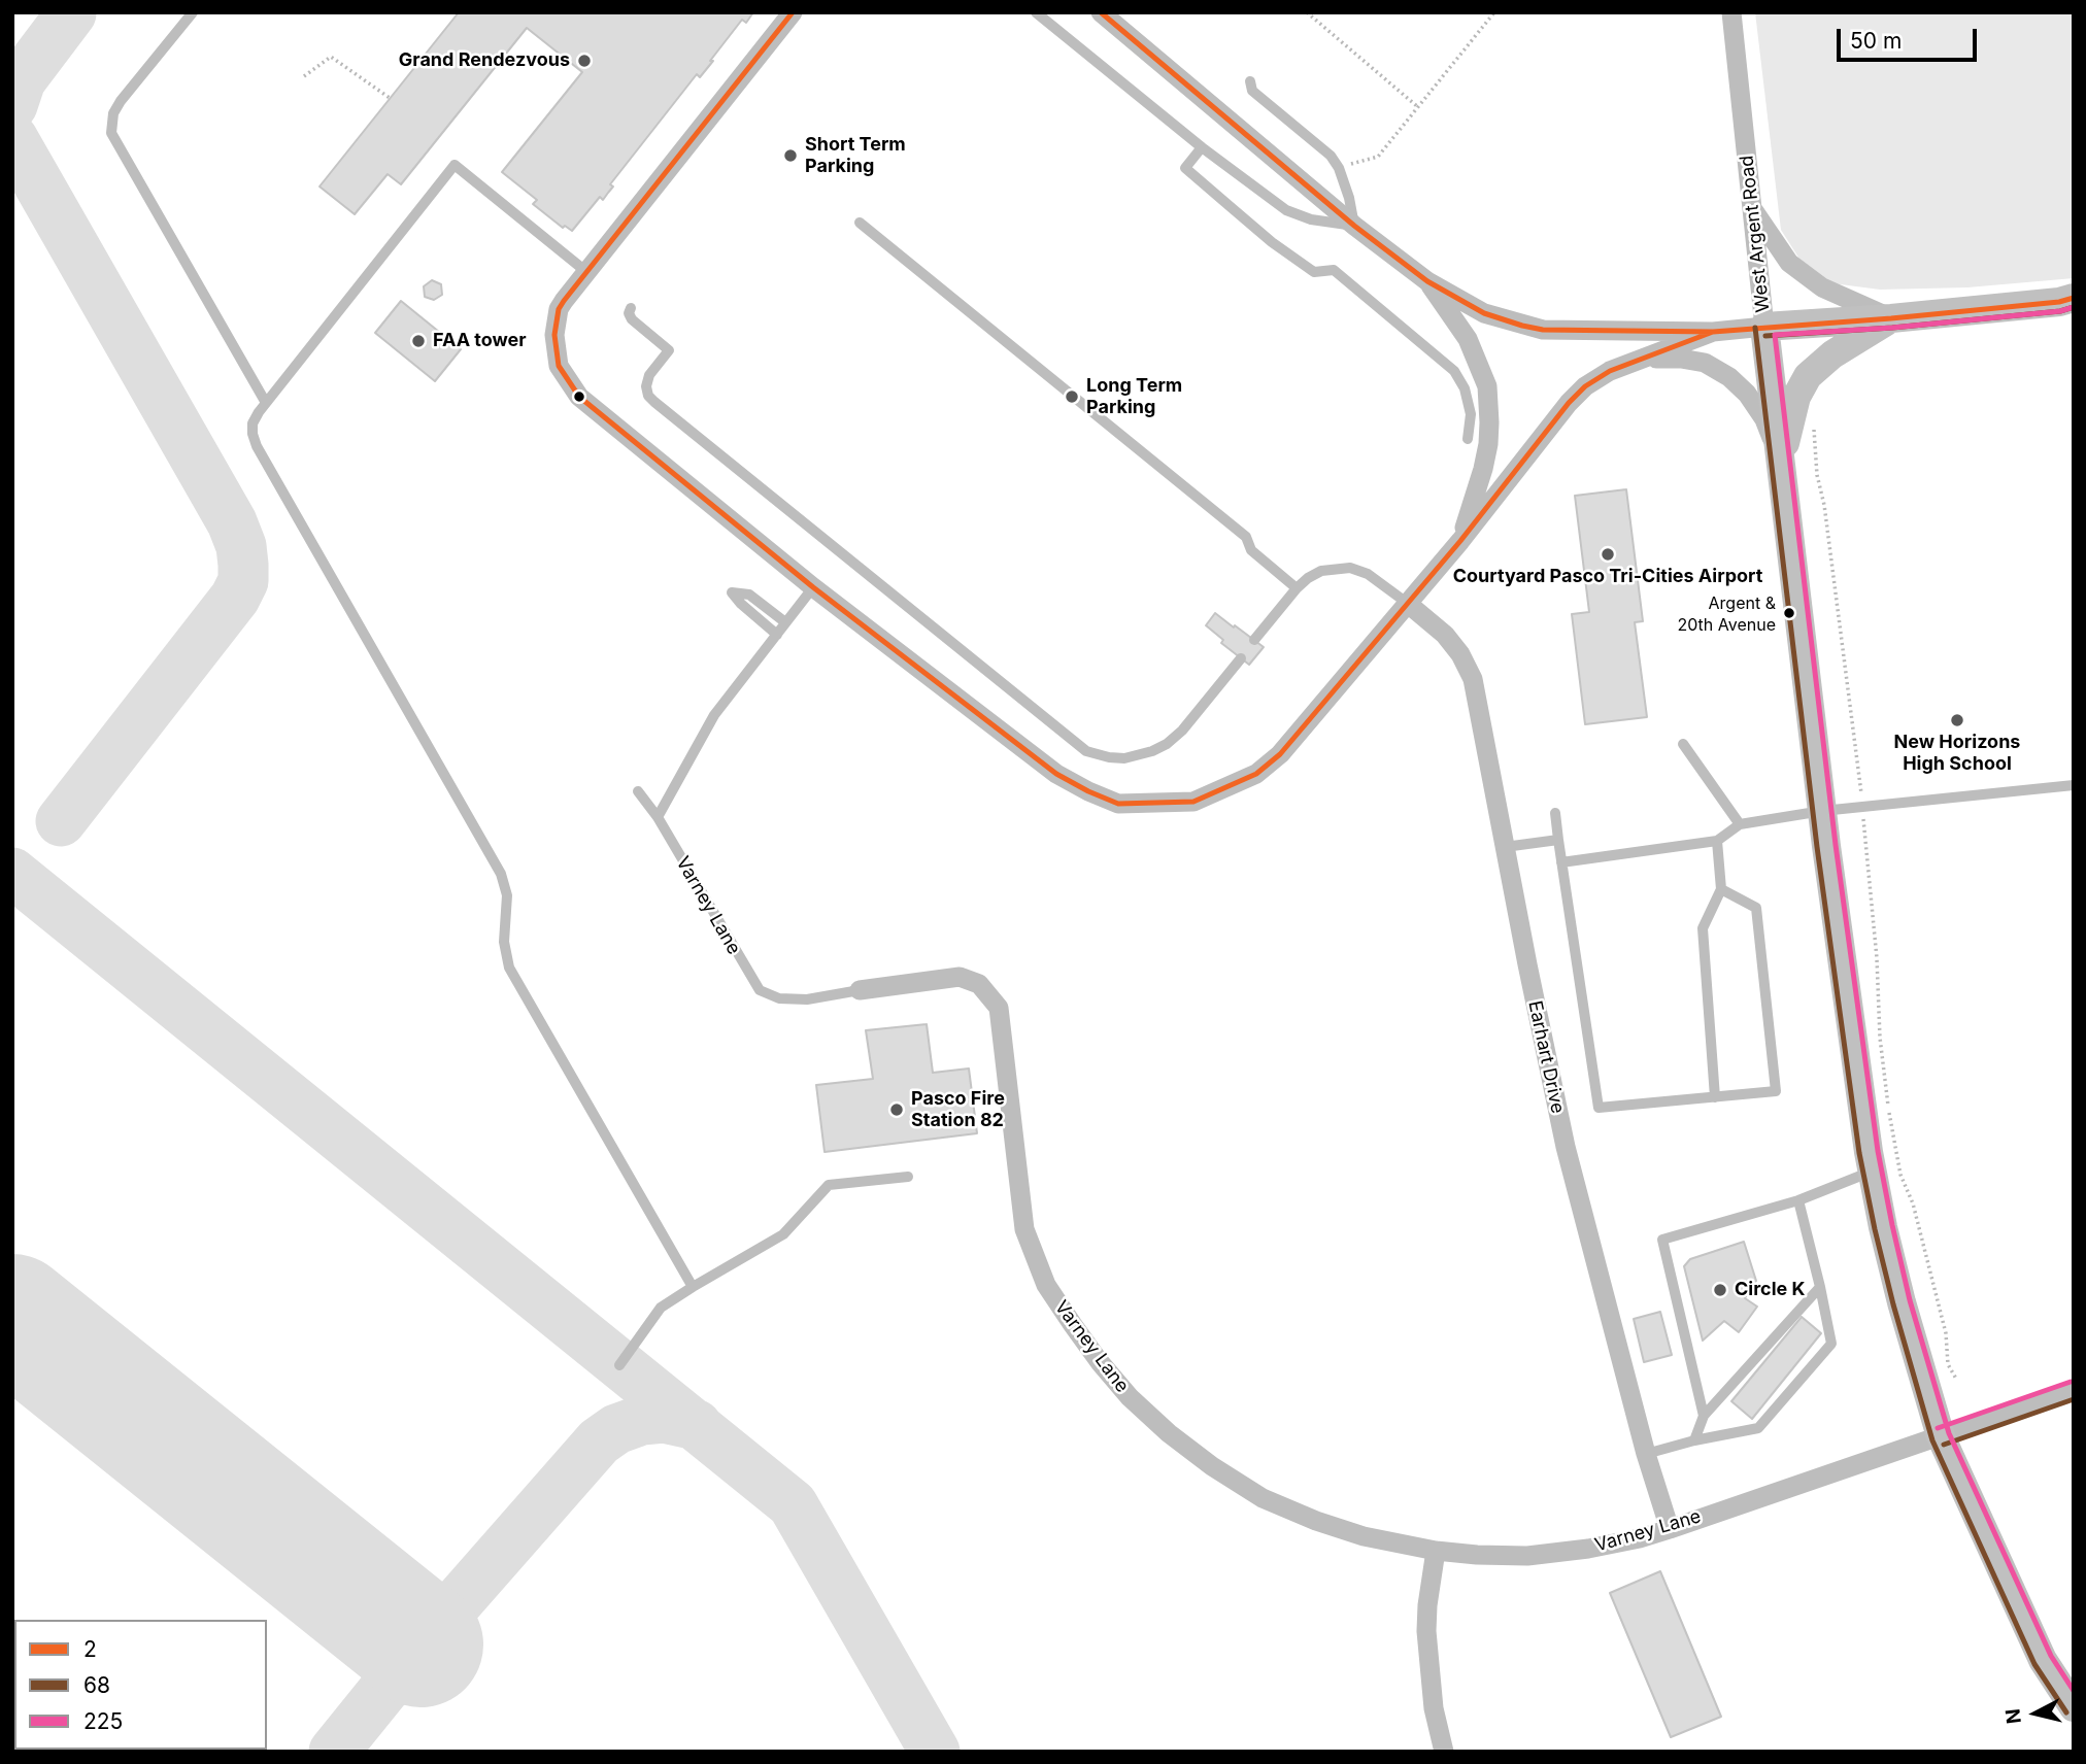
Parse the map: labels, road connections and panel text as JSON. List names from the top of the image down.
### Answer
{
  "streets": {
    "main road": ["West Argent Road"],
    "street": ["Varney Lane", "Earhart Drive"]
  },
  "crossings": [
    ["West Argent Road", "Varney Lane"],
    ["Varney Lane", "Earhart Drive"]
  ],
  "places": [
    "Grand Rendezvous",
    "Short Term Parking",
    "FAA tower",
    "Long Term Parking",
    "Courtyard Pasco Tri-Cities Airport",
    "Argent & 20th Avenue",
    "New Horizons High School",
    "Pasco Fire Station 82",
    "Circle K"
  ],
  "lines": ["transit line 2", "transit line 68", "transit line 225"],
  "legend": ["2", "68", "225"],
  "scale_bar": "50 m",
  "north": "left"
}
